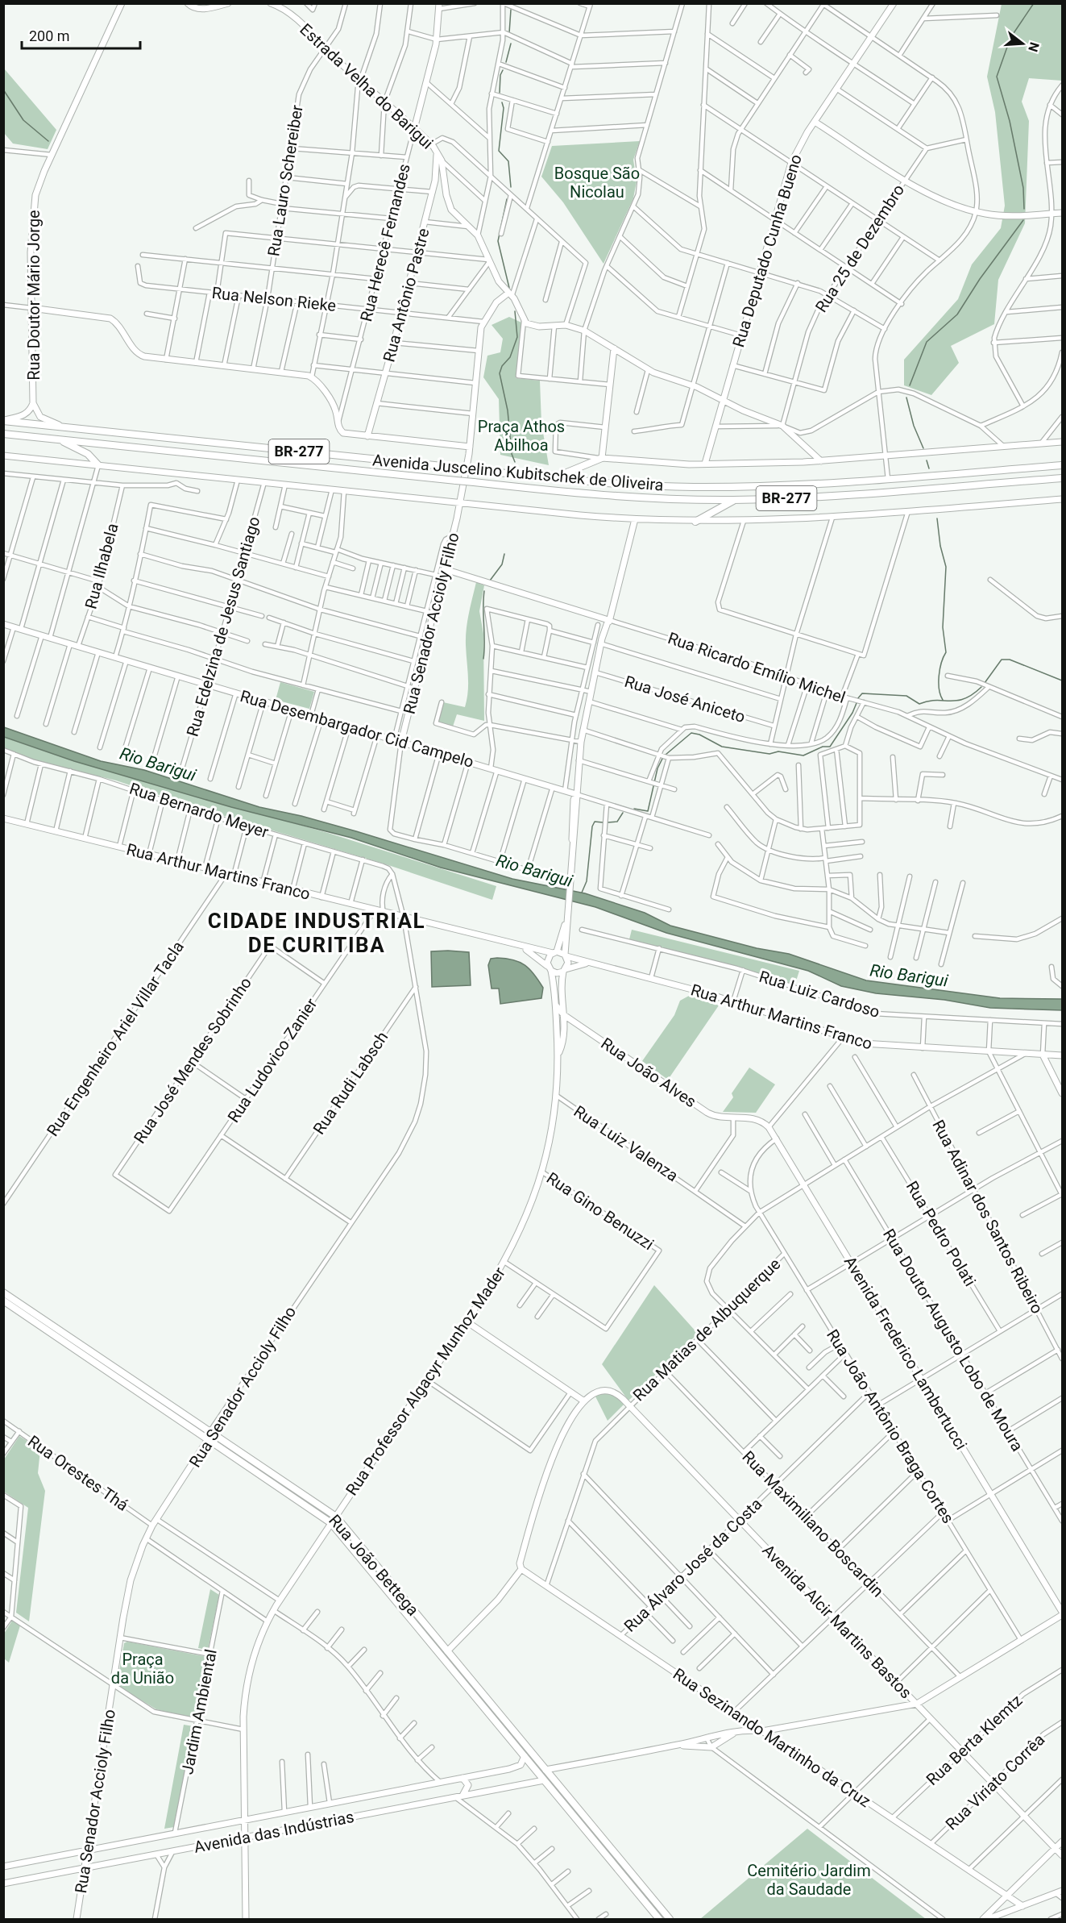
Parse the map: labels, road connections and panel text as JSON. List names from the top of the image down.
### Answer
{
  "streets": {
    "highway": ["BR-277", "Avenida Juscelino Kubitschek de Oliveira"],
    "main road": ["Rua João Bettega"],
    "street": [
      "Estrada Velha do Barigui",
      "Rua Lauro Schereiber",
      "Rua Herecê Fernandes",
      "Rua 25 de Dezembro",
      "Rua Deputado Cunha Bueno",
      "Rua Doutor Mário Jorge",
      "Rua Antônio Pastre",
      "Rua Nelson Rieke",
      "Rua Ilhabela",
      "Rua Senador Accioly Filho",
      "Rua Edelzina de Jesus Santiago",
      "Rua Ricardo Emílio Michel",
      "Rua José Aniceto",
      "Rua Desembargador Cid Campelo",
      "Rua Bernardo Meyer",
      "Rua Arthur Martins Franco",
      "Rua Luiz Cardoso",
      "Rua Engenheiro Ariel Villar Tacla",
      "Rua José Mendes Sobrinho",
      "Rua Ludovico Zanier",
      "Rua João Alves",
      "Rua Rudi Labsch",
      "Rua Luiz Valenza",
      "Rua Gino Benuzzi",
      "Rua Adinar dos Santos Ribeiro",
      "Rua Pedro Polati",
      "Rua Matias de Albuquerque",
      "Rua Doutor Augusto Lobo de Moura",
      "Avenida Frederico Lambertucci",
      "Rua Professor Algacyr Munhoz Mader",
      "Rua João Antônio Braga Cortes",
      "Rua Orestes Thá",
      "Rua Maximiliano Boscardin",
      "Rua Álvaro José da Costa",
      "Avenida Alcir Martins Bastos",
      "Jardim Ambiental",
      "Rua Sezinando Martinho da Cruz",
      "Rua Berta Klemtz",
      "Rua Viriato Corrêa",
      "Avenida das Indústrias"
    ]
  },
  "crossings": [
    ["Estrada Velha do Barigui", "Rua Lauro Schereiber"],
    ["Estrada Velha do Barigui", "Rua Herecê Fernandes"],
    ["Estrada Velha do Barigui", "Rua Antônio Pastre"],
    ["Rua Lauro Schereiber", "Rua Nelson Rieke"],
    ["Rua Herecê Fernandes", "Rua Nelson Rieke"],
    ["Rua Doutor Mário Jorge", "Avenida Juscelino Kubitschek de Oliveira"],
    ["Rua Antônio Pastre", "Rua Nelson Rieke"],
    ["Rua Nelson Rieke", "Rua Senador Accioly Filho"],
    ["BR-277", "Avenida Juscelino Kubitschek de Oliveira"],
    ["Rua Ilhabela", "Rua Desembargador Cid Campelo"],
    ["Rua Senador Accioly Filho", "Rua Ricardo Emílio Michel"],
    ["Rua Senador Accioly Filho", "Rua Desembargador Cid Campelo"],
    ["Rua Senador Accioly Filho", "Rua Bernardo Meyer"],
    ["Rua Senador Accioly Filho", "Rua Arthur Martins Franco"],
    ["Rua Senador Accioly Filho", "Rua Rudi Labsch"],
    ["Rua Senador Accioly Filho", "Rua Orestes Thá"],
    ["Rua Senador Accioly Filho", "Rua João Bettega"],
    ["Rua Senador Accioly Filho", "Avenida das Indústrias"],
    ["Rua Edelzina de Jesus Santiago", "Rua Desembargador Cid Campelo"],
    ["Rua Arthur Martins Franco", "Rua Engenheiro Ariel Villar Tacla"],
    ["Rua Arthur Martins Franco", "Rua Ludovico Zanier"],
    ["Rua Arthur Martins Franco", "Rua Professor Algacyr Munhoz Mader"],
    ["Rua José Mendes Sobrinho", "Rua Ludovico Zanier"],
    ["Rua João Alves", "Rua Professor Algacyr Munhoz Mader"],
    ["Rua Luiz Valenza", "Rua Professor Algacyr Munhoz Mader"],
    ["Rua Gino Benuzzi", "Rua Professor Algacyr Munhoz Mader"],
    ["Rua Matias de Albuquerque", "Rua João Antônio Braga Cortes"],
    ["Rua Matias de Albuquerque", "Rua Maximiliano Boscardin"],
    ["Rua Matias de Albuquerque", "Avenida Alcir Martins Bastos"],
    ["Rua Matias de Albuquerque", "Rua Sezinando Martinho da Cruz"],
    ["Rua Professor Algacyr Munhoz Mader", "Rua João Bettega"],
    ["Rua Professor Algacyr Munhoz Mader", "Avenida das Indústrias"],
    ["Rua João Antônio Braga Cortes", "Rua Álvaro José da Costa"],
    ["Rua Maximiliano Boscardin", "Rua Álvaro José da Costa"],
    ["Rua João Bettega", "Avenida das Indústrias"],
    ["Rua Álvaro José da Costa", "Avenida Alcir Martins Bastos"],
    ["Rua Álvaro José da Costa", "Rua Sezinando Martinho da Cruz"],
    ["Avenida Alcir Martins Bastos", "Rua Berta Klemtz"],
    ["Avenida Alcir Martins Bastos", "Rua Viriato Corrêa"],
    ["Jardim Ambiental", "Avenida das Indústrias"],
    ["Rua Sezinando Martinho da Cruz", "Rua Berta Klemtz"],
    ["Rua Sezinando Martinho da Cruz", "Rua Viriato Corrêa"]
  ],
  "districts": ["CIDADE INDUSTRIAL DE CURITIBA"],
  "water": ["Rio Barigui"],
  "parks": [
    "Bosque São Nicolau",
    "Praça Athos Abilhoa",
    "Praça da União",
    "Cemitério Jardim da Saudade"
  ],
  "scale_bar": "200 m",
  "north": "right"
}
